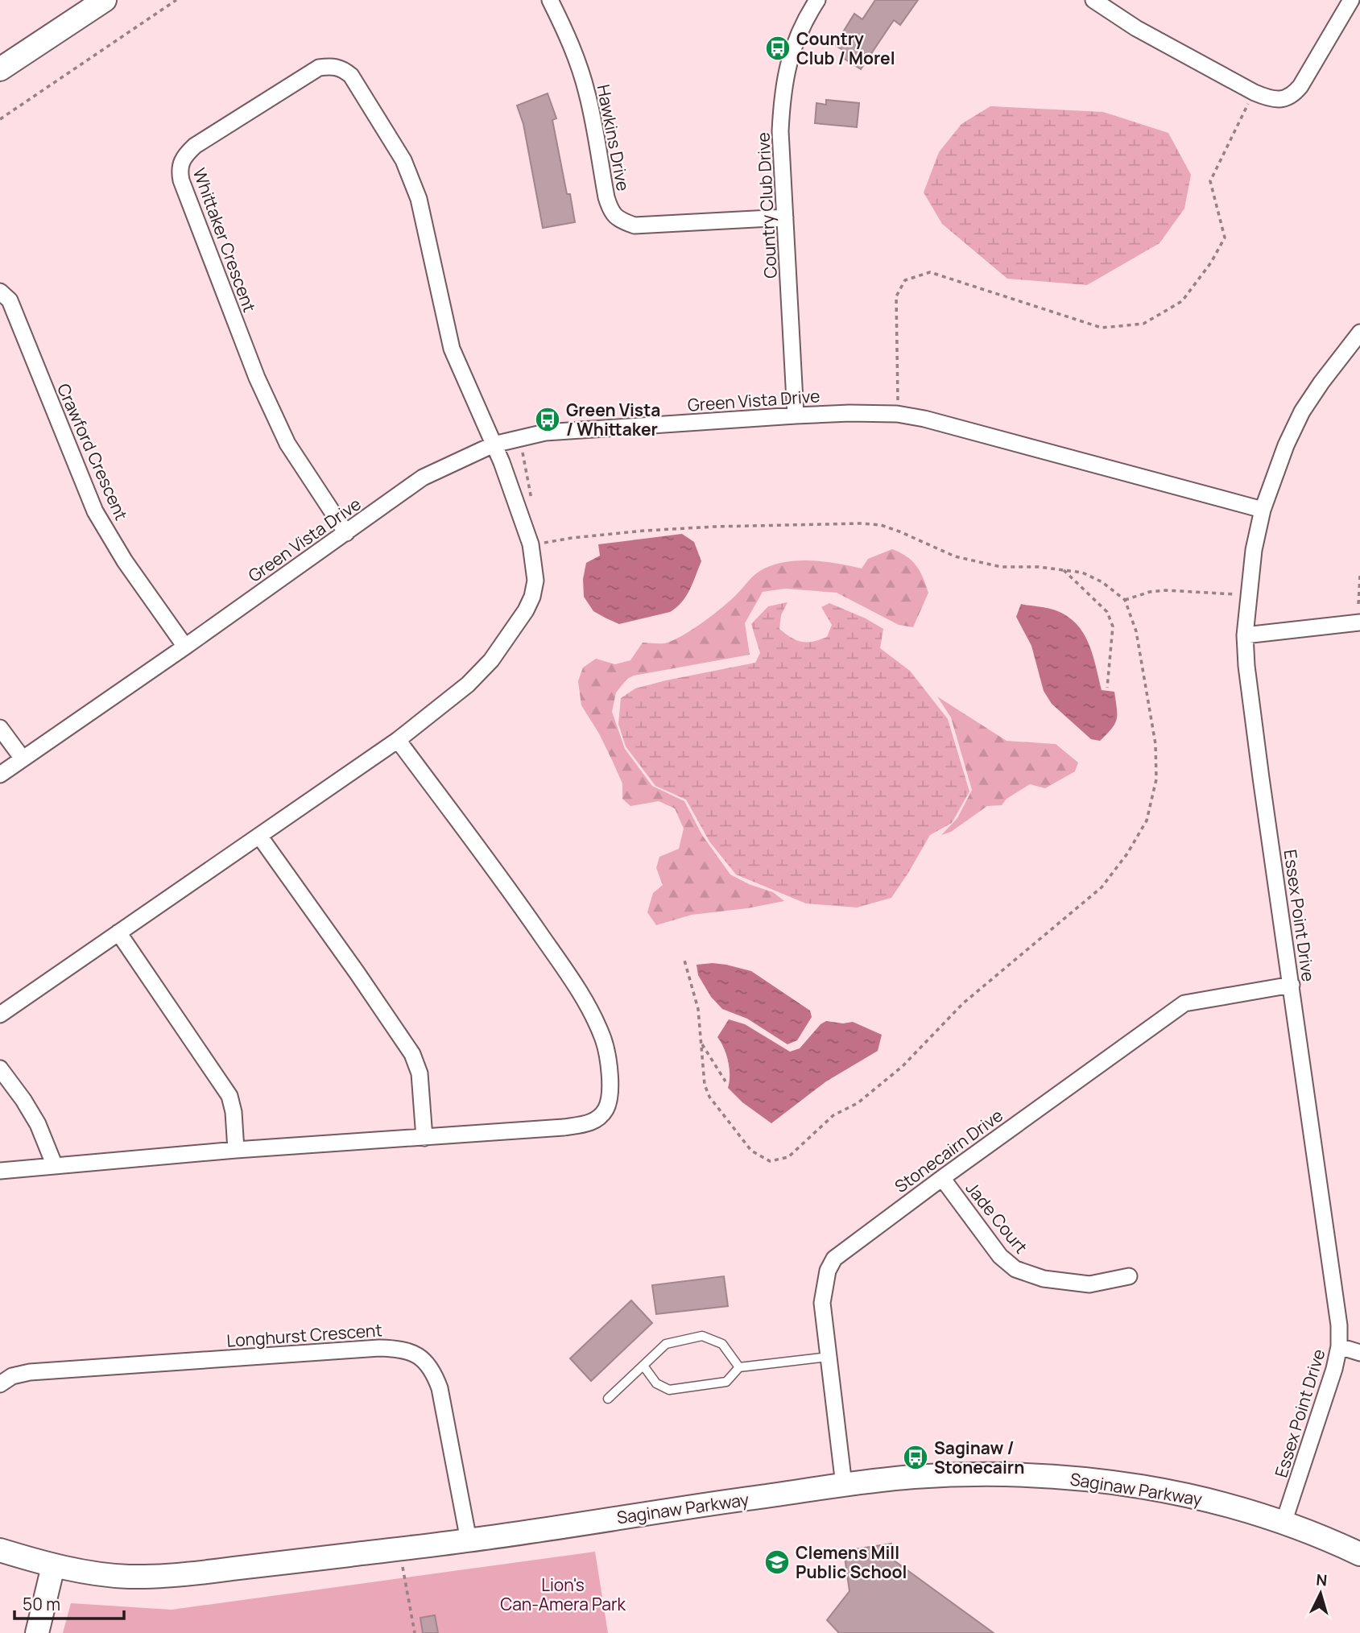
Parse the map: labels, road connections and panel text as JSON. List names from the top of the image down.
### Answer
{
  "streets": {
    "street": [
      "Hawkins Drive",
      "Country Club Drive",
      "Whittaker Crescent",
      "Green Vista Drive",
      "Crawford Crescent",
      "Essex Point Drive",
      "Stonecairn Drive",
      "Jade Court",
      "Longhurst Crescent",
      "Saginaw Parkway"
    ]
  },
  "crossings": [
    ["Hawkins Drive", "Country Club Drive"],
    ["Country Club Drive", "Green Vista Drive"],
    ["Whittaker Crescent", "Green Vista Drive"],
    ["Green Vista Drive", "Crawford Crescent"],
    ["Green Vista Drive", "Essex Point Drive"],
    ["Essex Point Drive", "Stonecairn Drive"],
    ["Essex Point Drive", "Saginaw Parkway"],
    ["Stonecairn Drive", "Jade Court"],
    ["Stonecairn Drive", "Saginaw Parkway"],
    ["Longhurst Crescent", "Saginaw Parkway"]
  ],
  "parks": ["Lion's Can-Amera Park"],
  "places": {
    "bus stop": ["Country Club / Morel", "Green Vista / Whittaker", "Saginaw / Stonecairn"],
    "school or university": ["Clemens Mill Public School"]
  },
  "scale_bar": "50 m",
  "north": "top"
}
